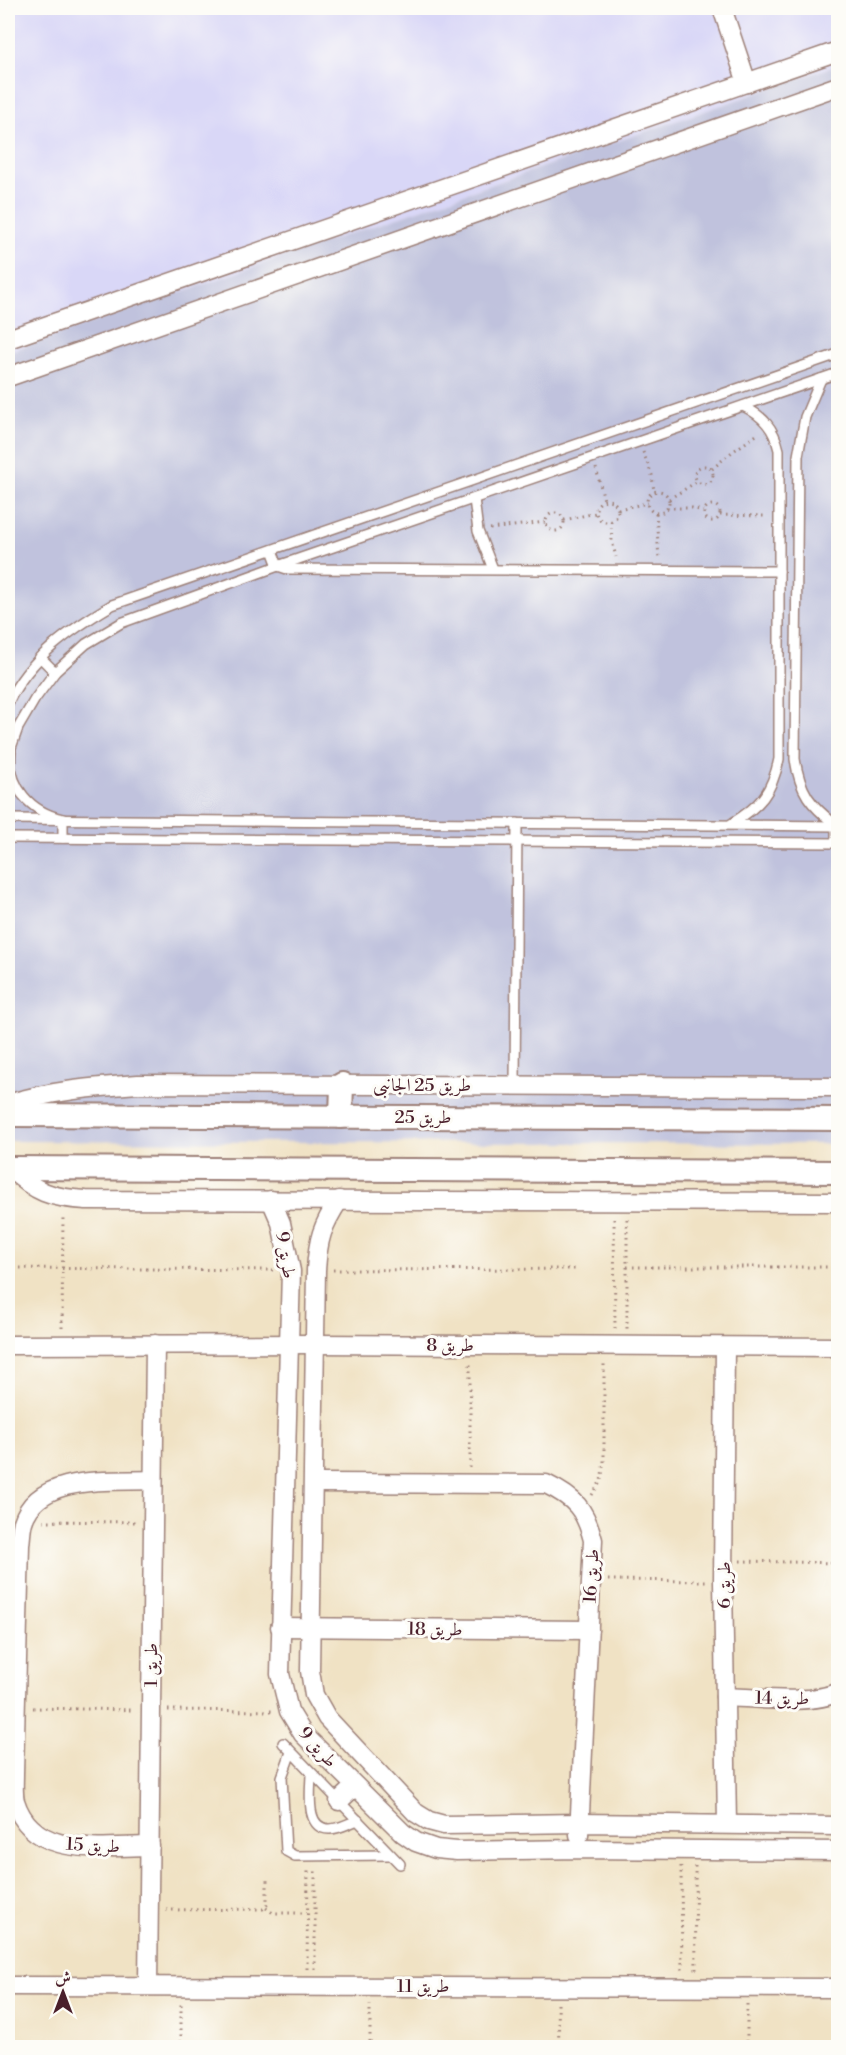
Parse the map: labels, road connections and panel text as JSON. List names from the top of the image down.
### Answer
{
  "streets": {
    "street": [
      "طريق 25 الجانبى",
      "طريق 25",
      "طريق 9",
      "طريق 8",
      "طريق 16",
      "طريق 6",
      "طريق 18",
      "طريق 1",
      "طريق 14",
      "طريق 15",
      "طريق 11"
    ]
  },
  "crossings": [
    ["طريق 9", "طريق 8"],
    ["طريق 9", "طريق 16"],
    ["طريق 9", "طريق 6"],
    ["طريق 9", "طريق 18"],
    ["طريق 8", "طريق 6"],
    ["طريق 8", "طريق 1"],
    ["طريق 16", "طريق 18"],
    ["طريق 6", "طريق 14"],
    ["طريق 1", "طريق 15"],
    ["طريق 1", "طريق 11"]
  ],
  "north": "top"
}
